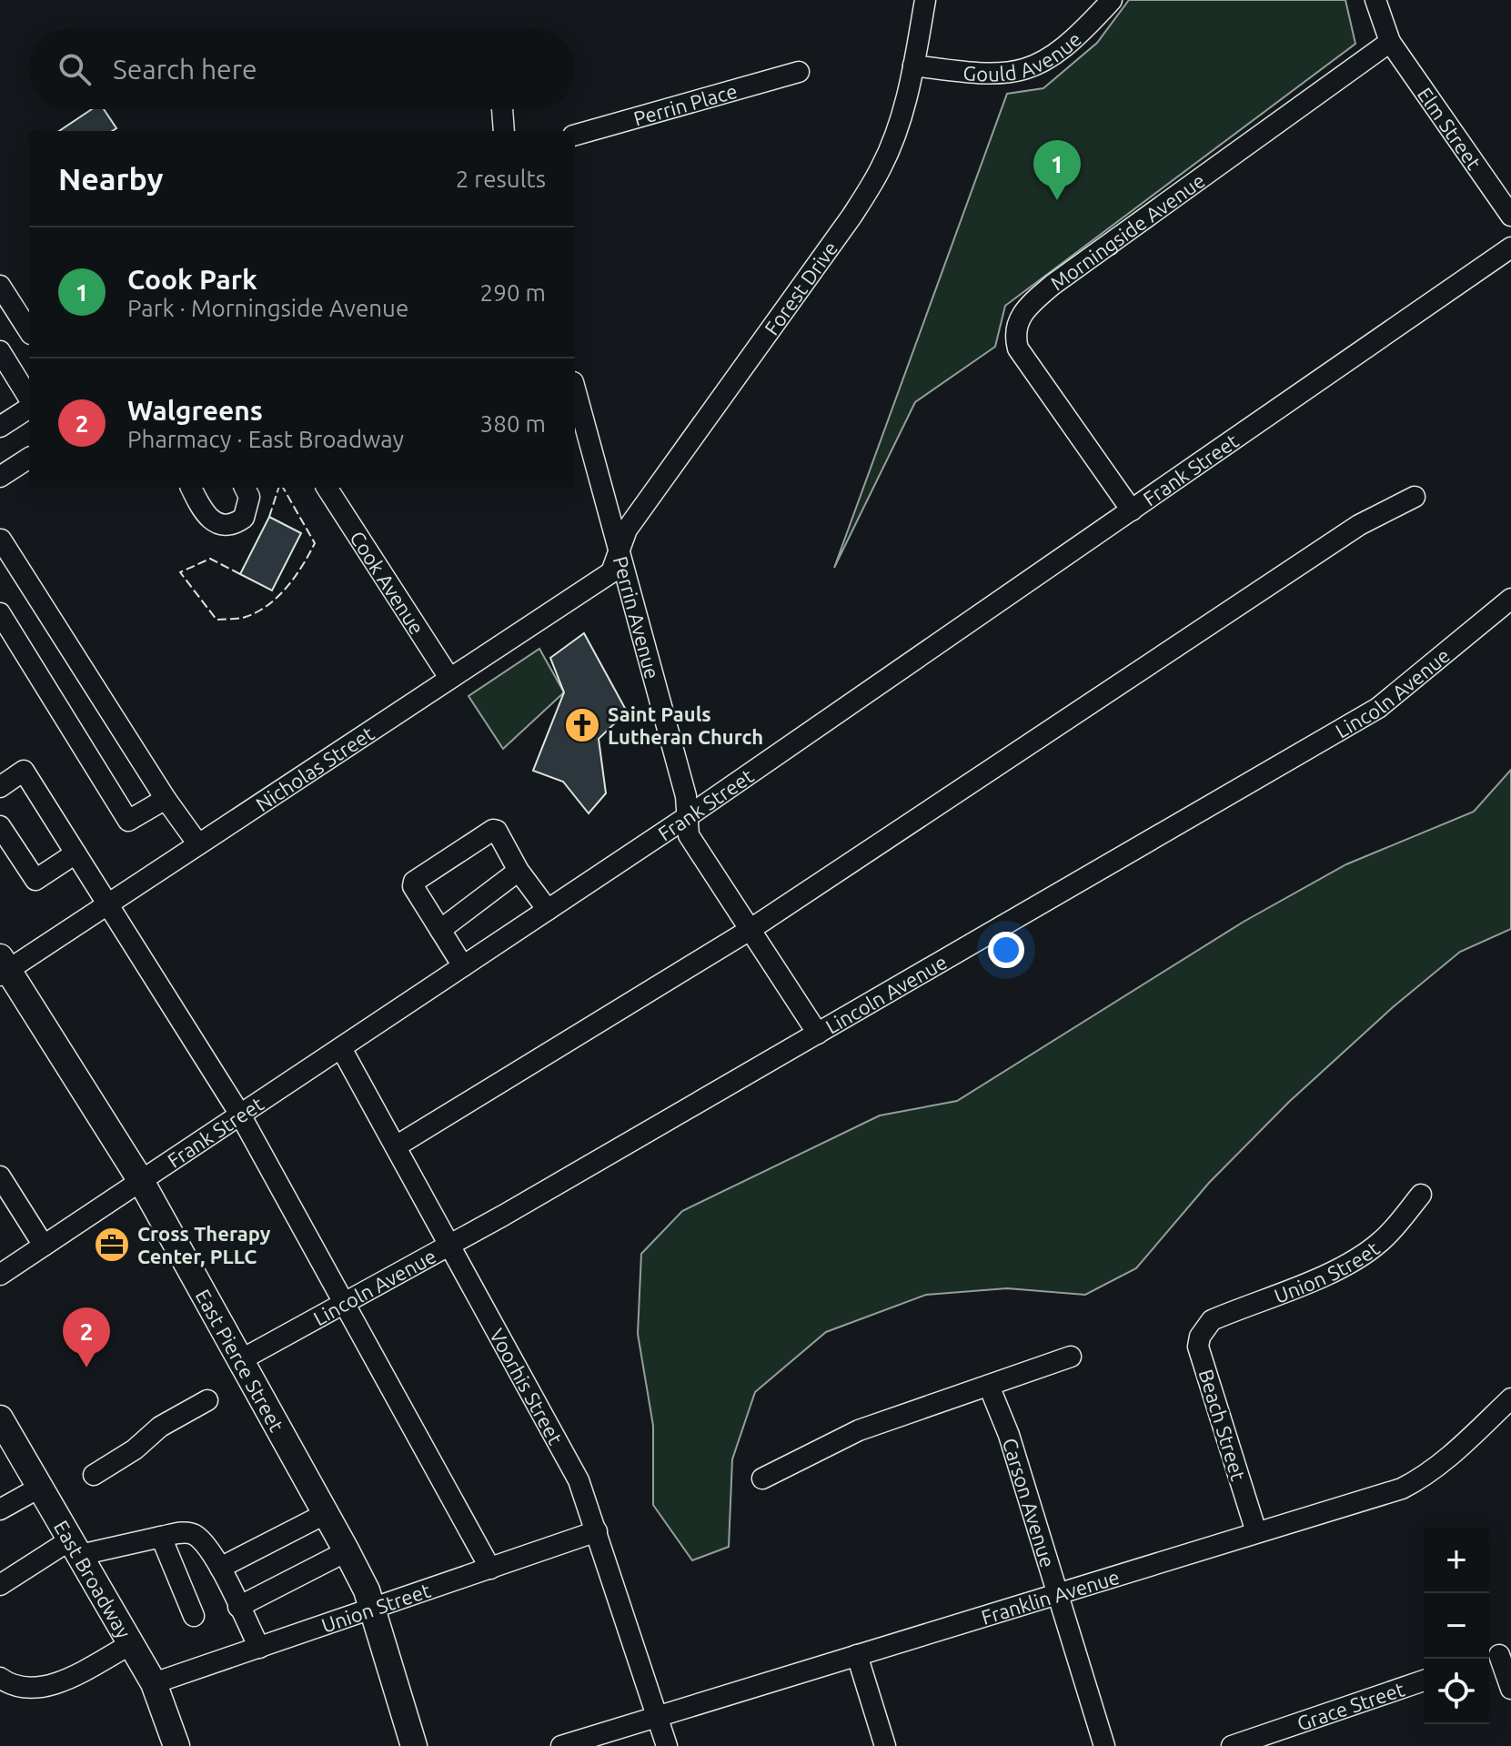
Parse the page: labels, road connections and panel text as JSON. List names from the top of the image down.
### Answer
{
  "streets": {
    "main road": ["East Pierce Street", "East Broadway"],
    "street": [
      "Gould Avenue",
      "Perrin Place",
      "Elm Street",
      "Morningside Avenue",
      "Forest Drive",
      "Frank Street",
      "Cook Avenue",
      "Perrin Avenue",
      "Lincoln Avenue",
      "Nicholas Street",
      "Union Street",
      "Voorhis Street",
      "Beach Street",
      "Carson Avenue",
      "Franklin Avenue",
      "Grace Street"
    ]
  },
  "crossings": [
    ["Gould Avenue", "Forest Drive"],
    ["Elm Street", "Morningside Avenue"],
    ["Morningside Avenue", "Frank Street"],
    ["Forest Drive", "Perrin Avenue"],
    ["Forest Drive", "Nicholas Street"],
    ["Frank Street", "Perrin Avenue"],
    ["Frank Street", "East Pierce Street"],
    ["Frank Street", "Voorhis Street"],
    ["Cook Avenue", "Nicholas Street"],
    ["Perrin Avenue", "Lincoln Avenue"],
    ["Perrin Avenue", "Nicholas Street"],
    ["Lincoln Avenue", "East Pierce Street"],
    ["Lincoln Avenue", "Voorhis Street"],
    ["Nicholas Street", "East Pierce Street"],
    ["Union Street", "East Pierce Street"],
    ["Union Street", "Voorhis Street"],
    ["Union Street", "Beach Street"],
    ["Union Street", "East Broadway"],
    ["Voorhis Street", "Franklin Avenue"],
    ["Beach Street", "Franklin Avenue"],
    ["Carson Avenue", "Franklin Avenue"]
  ],
  "places": {
    "church": ["Saint Pauls Lutheran Church"],
    "office": ["Cross Therapy Center, PLLC"]
  },
  "page": {
    "search": "Search here",
    "heading": ["Nearby", "2 results"],
    "pins": ["1", "2"],
    "list": [
      {
        "mark": "1",
        "name": "Cook Park",
        "note": "Park · Morningside Avenue",
        "value": "290 m"
      },
      {
        "mark": "2",
        "name": "Walgreens",
        "note": "Pharmacy · East Broadway",
        "value": "380 m"
      }
    ],
    "map_buttons": ["+", "−"]
  }
}
